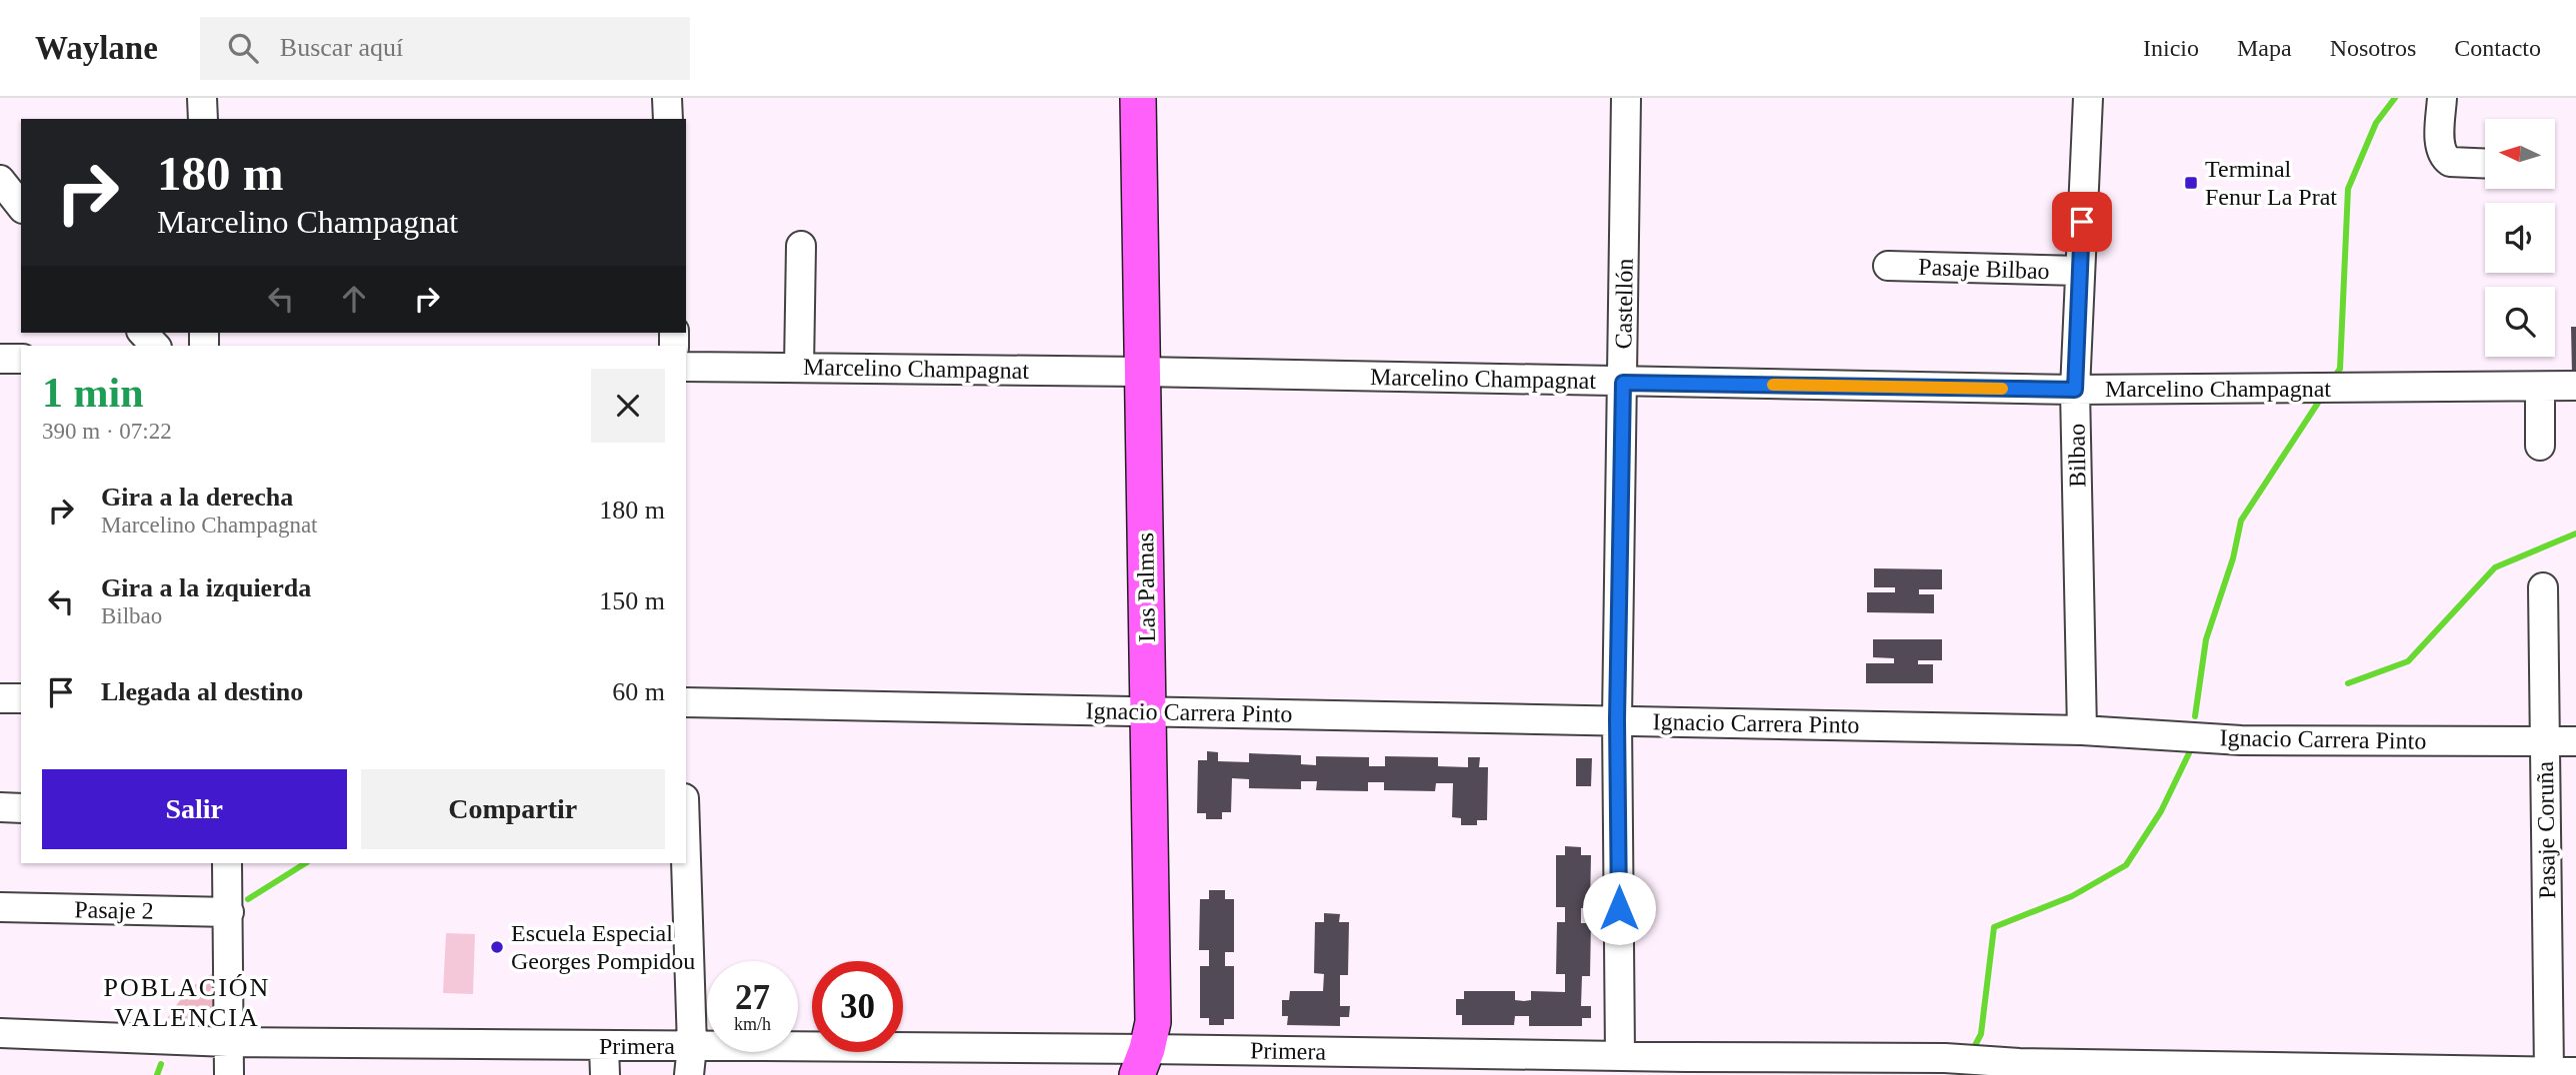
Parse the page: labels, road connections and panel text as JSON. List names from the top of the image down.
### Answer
{
  "streets": {
    "main road": ["Las Palmas"],
    "street": [
      "Pasaje Bilbao",
      "Castellón",
      "Marcelino Champagnat",
      "Bilbao",
      "Ignacio Carrera Pinto",
      "Pasaje Coruña",
      "Pasaje 2",
      "Primera"
    ]
  },
  "crossings": [
    ["Pasaje Bilbao", "Bilbao"],
    ["Castellón", "Marcelino Champagnat"],
    ["Castellón", "Ignacio Carrera Pinto"],
    ["Castellón", "Primera"],
    ["Marcelino Champagnat", "Bilbao"],
    ["Marcelino Champagnat", "Las Palmas"],
    ["Bilbao", "Ignacio Carrera Pinto"],
    ["Las Palmas", "Ignacio Carrera Pinto"],
    ["Las Palmas", "Primera"],
    ["Ignacio Carrera Pinto", "Pasaje Coruña"],
    ["Pasaje Coruña", "Primera"]
  ],
  "districts": ["POBLACIÓN VALENCIA"],
  "places": {
    "transit": ["Terminal Fenur La Prat"],
    "other": ["Escuela Especial Georges Pompidou"]
  },
  "north": "left",
  "page": {
    "header": "Waylane",
    "search": "Buscar aquí",
    "nav": [
      "Inicio",
      "Mapa",
      "Nosotros",
      "Contacto"
    ],
    "turn": ["180 m", "Marcelino Champagnat"],
    "heading": ["1 min", "390 m · 07:22"],
    "list": [
      {
        "name": "Gira a la derecha",
        "note": "Marcelino Champagnat",
        "value": "180 m"
      },
      {
        "name": "Gira a la izquierda",
        "note": "Bilbao",
        "value": "150 m"
      },
      {
        "name": "Llegada al destino",
        "value": "60 m"
      }
    ],
    "buttons": ["Salir", "Compartir"],
    "speed": "27 km/h",
    "limit": "30"
  }
}
